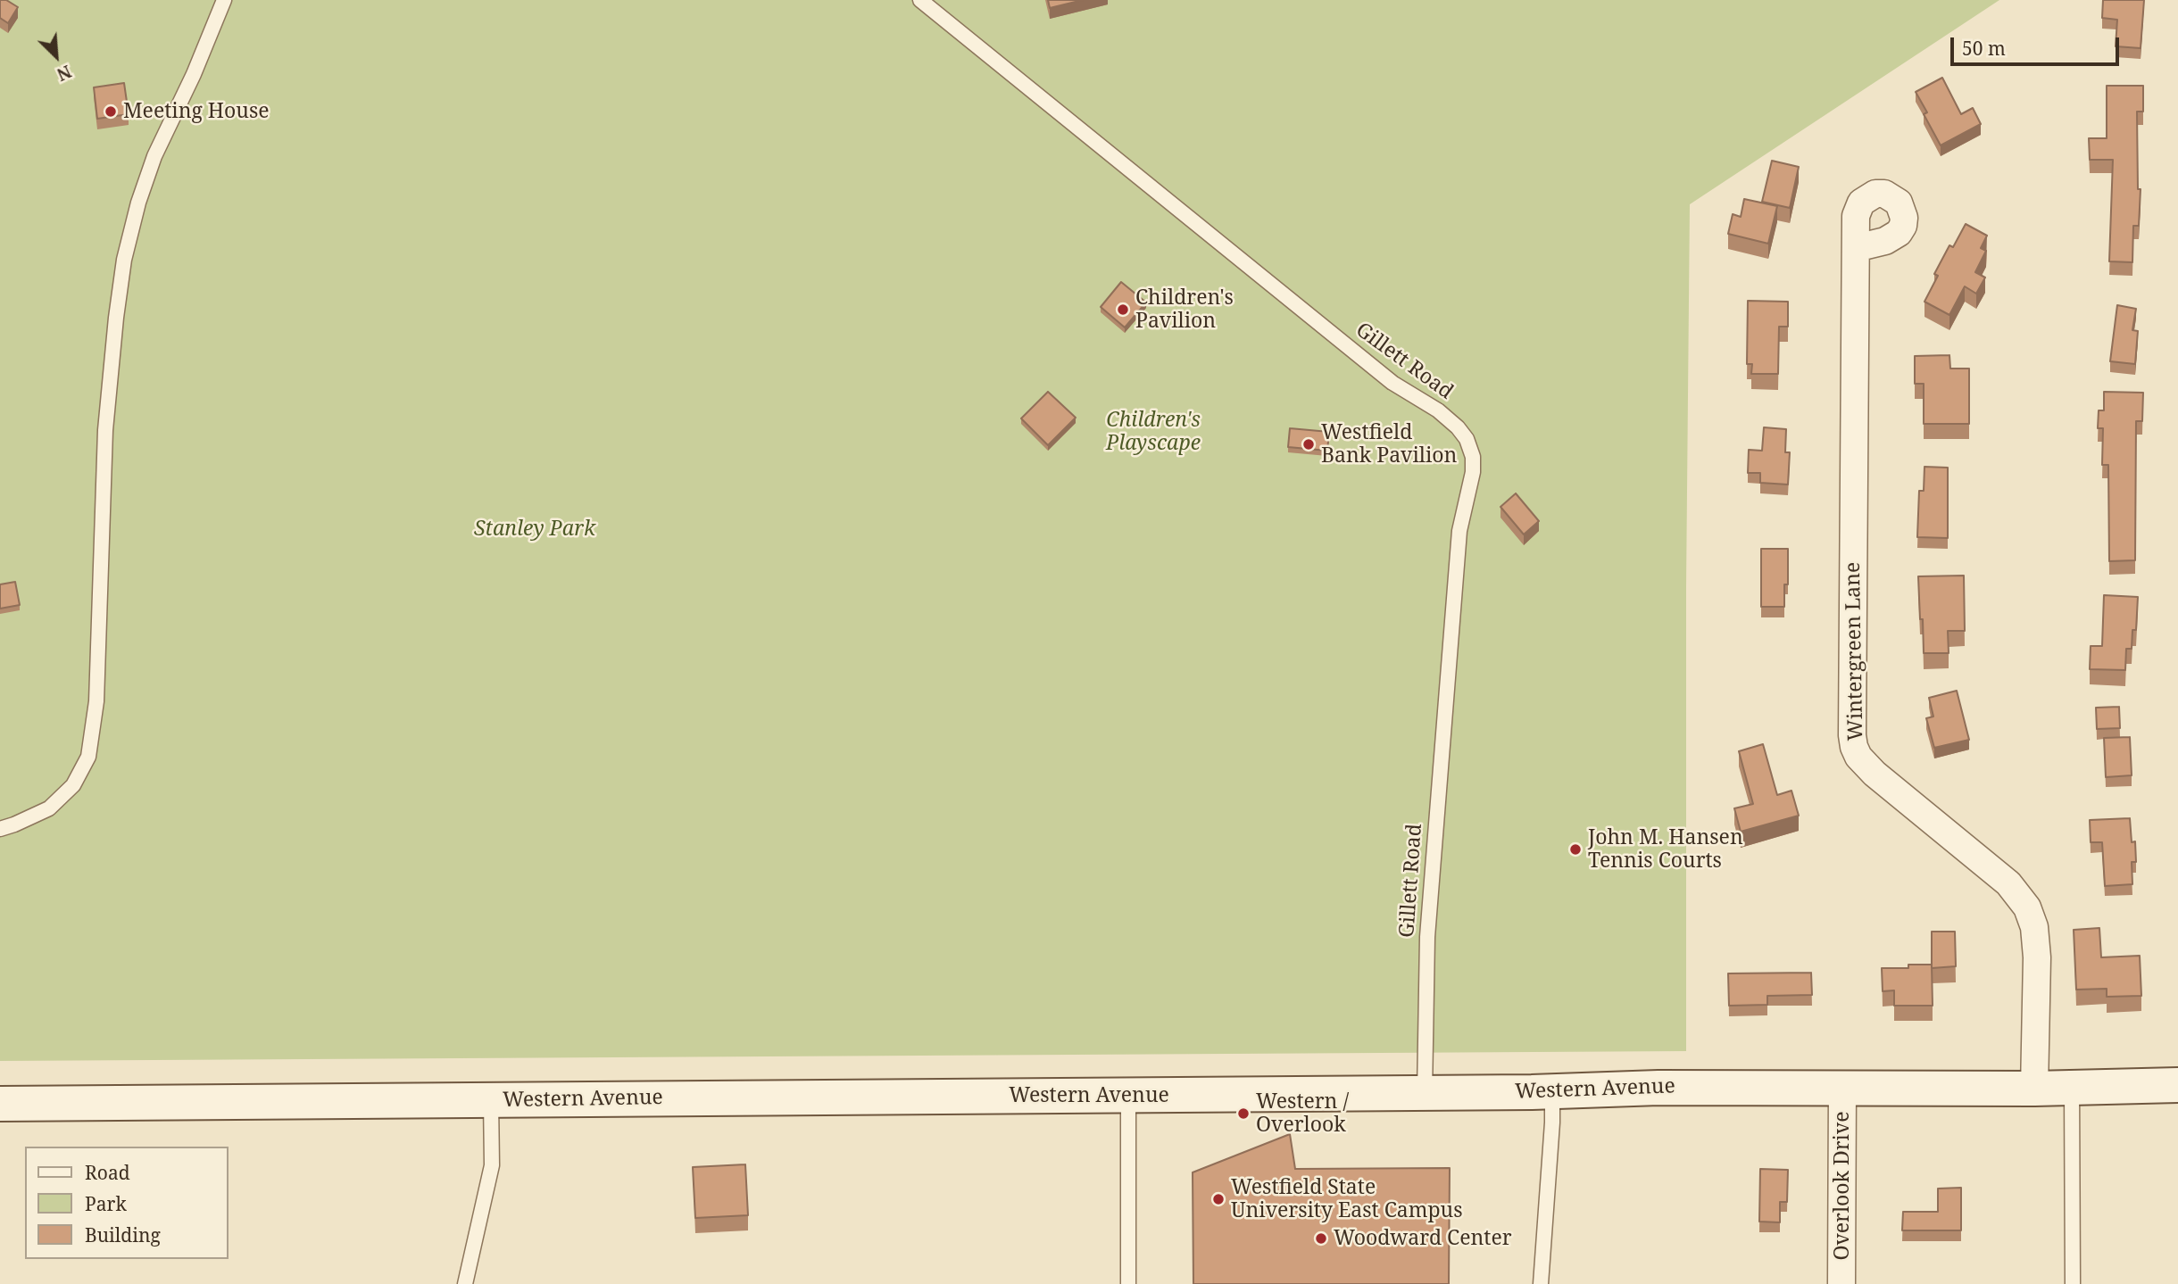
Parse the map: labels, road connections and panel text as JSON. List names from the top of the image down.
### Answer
{
  "streets": {
    "main road": ["Western Avenue"],
    "street": ["Wintergreen Lane", "Overlook Drive"],
    "lane": ["Gillett Road"]
  },
  "crossings": [
    ["Gillett Road", "Western Avenue"],
    ["Wintergreen Lane", "Western Avenue"],
    ["Western Avenue", "Overlook Drive"]
  ],
  "parks": ["Children's Playscape", "Stanley Park"],
  "places": [
    "Meeting House",
    "Children's Pavilion",
    "Westfield Bank Pavilion",
    "John M. Hansen Tennis Courts",
    "Western / Overlook",
    "Westfield State University East Campus",
    "Woodward Center"
  ],
  "legend": ["Road", "Park", "Building"],
  "scale_bar": "50 m",
  "north": "bottom right"
}
